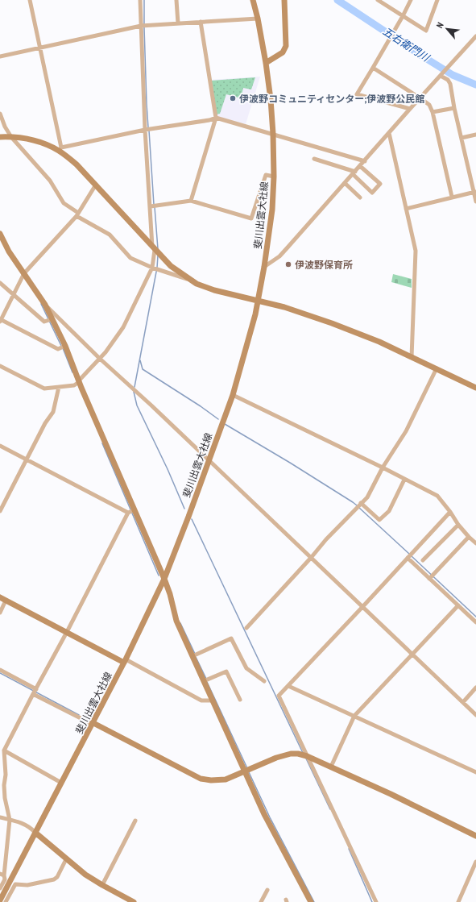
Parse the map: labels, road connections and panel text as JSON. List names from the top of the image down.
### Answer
{
  "streets": {
    "street": ["斐川出雲大社線"]
  },
  "water": ["五右衛門川"],
  "places": ["伊波野コミュニティセンター;伊波野公民館", "伊波野保育所"],
  "north": "top left"
}
